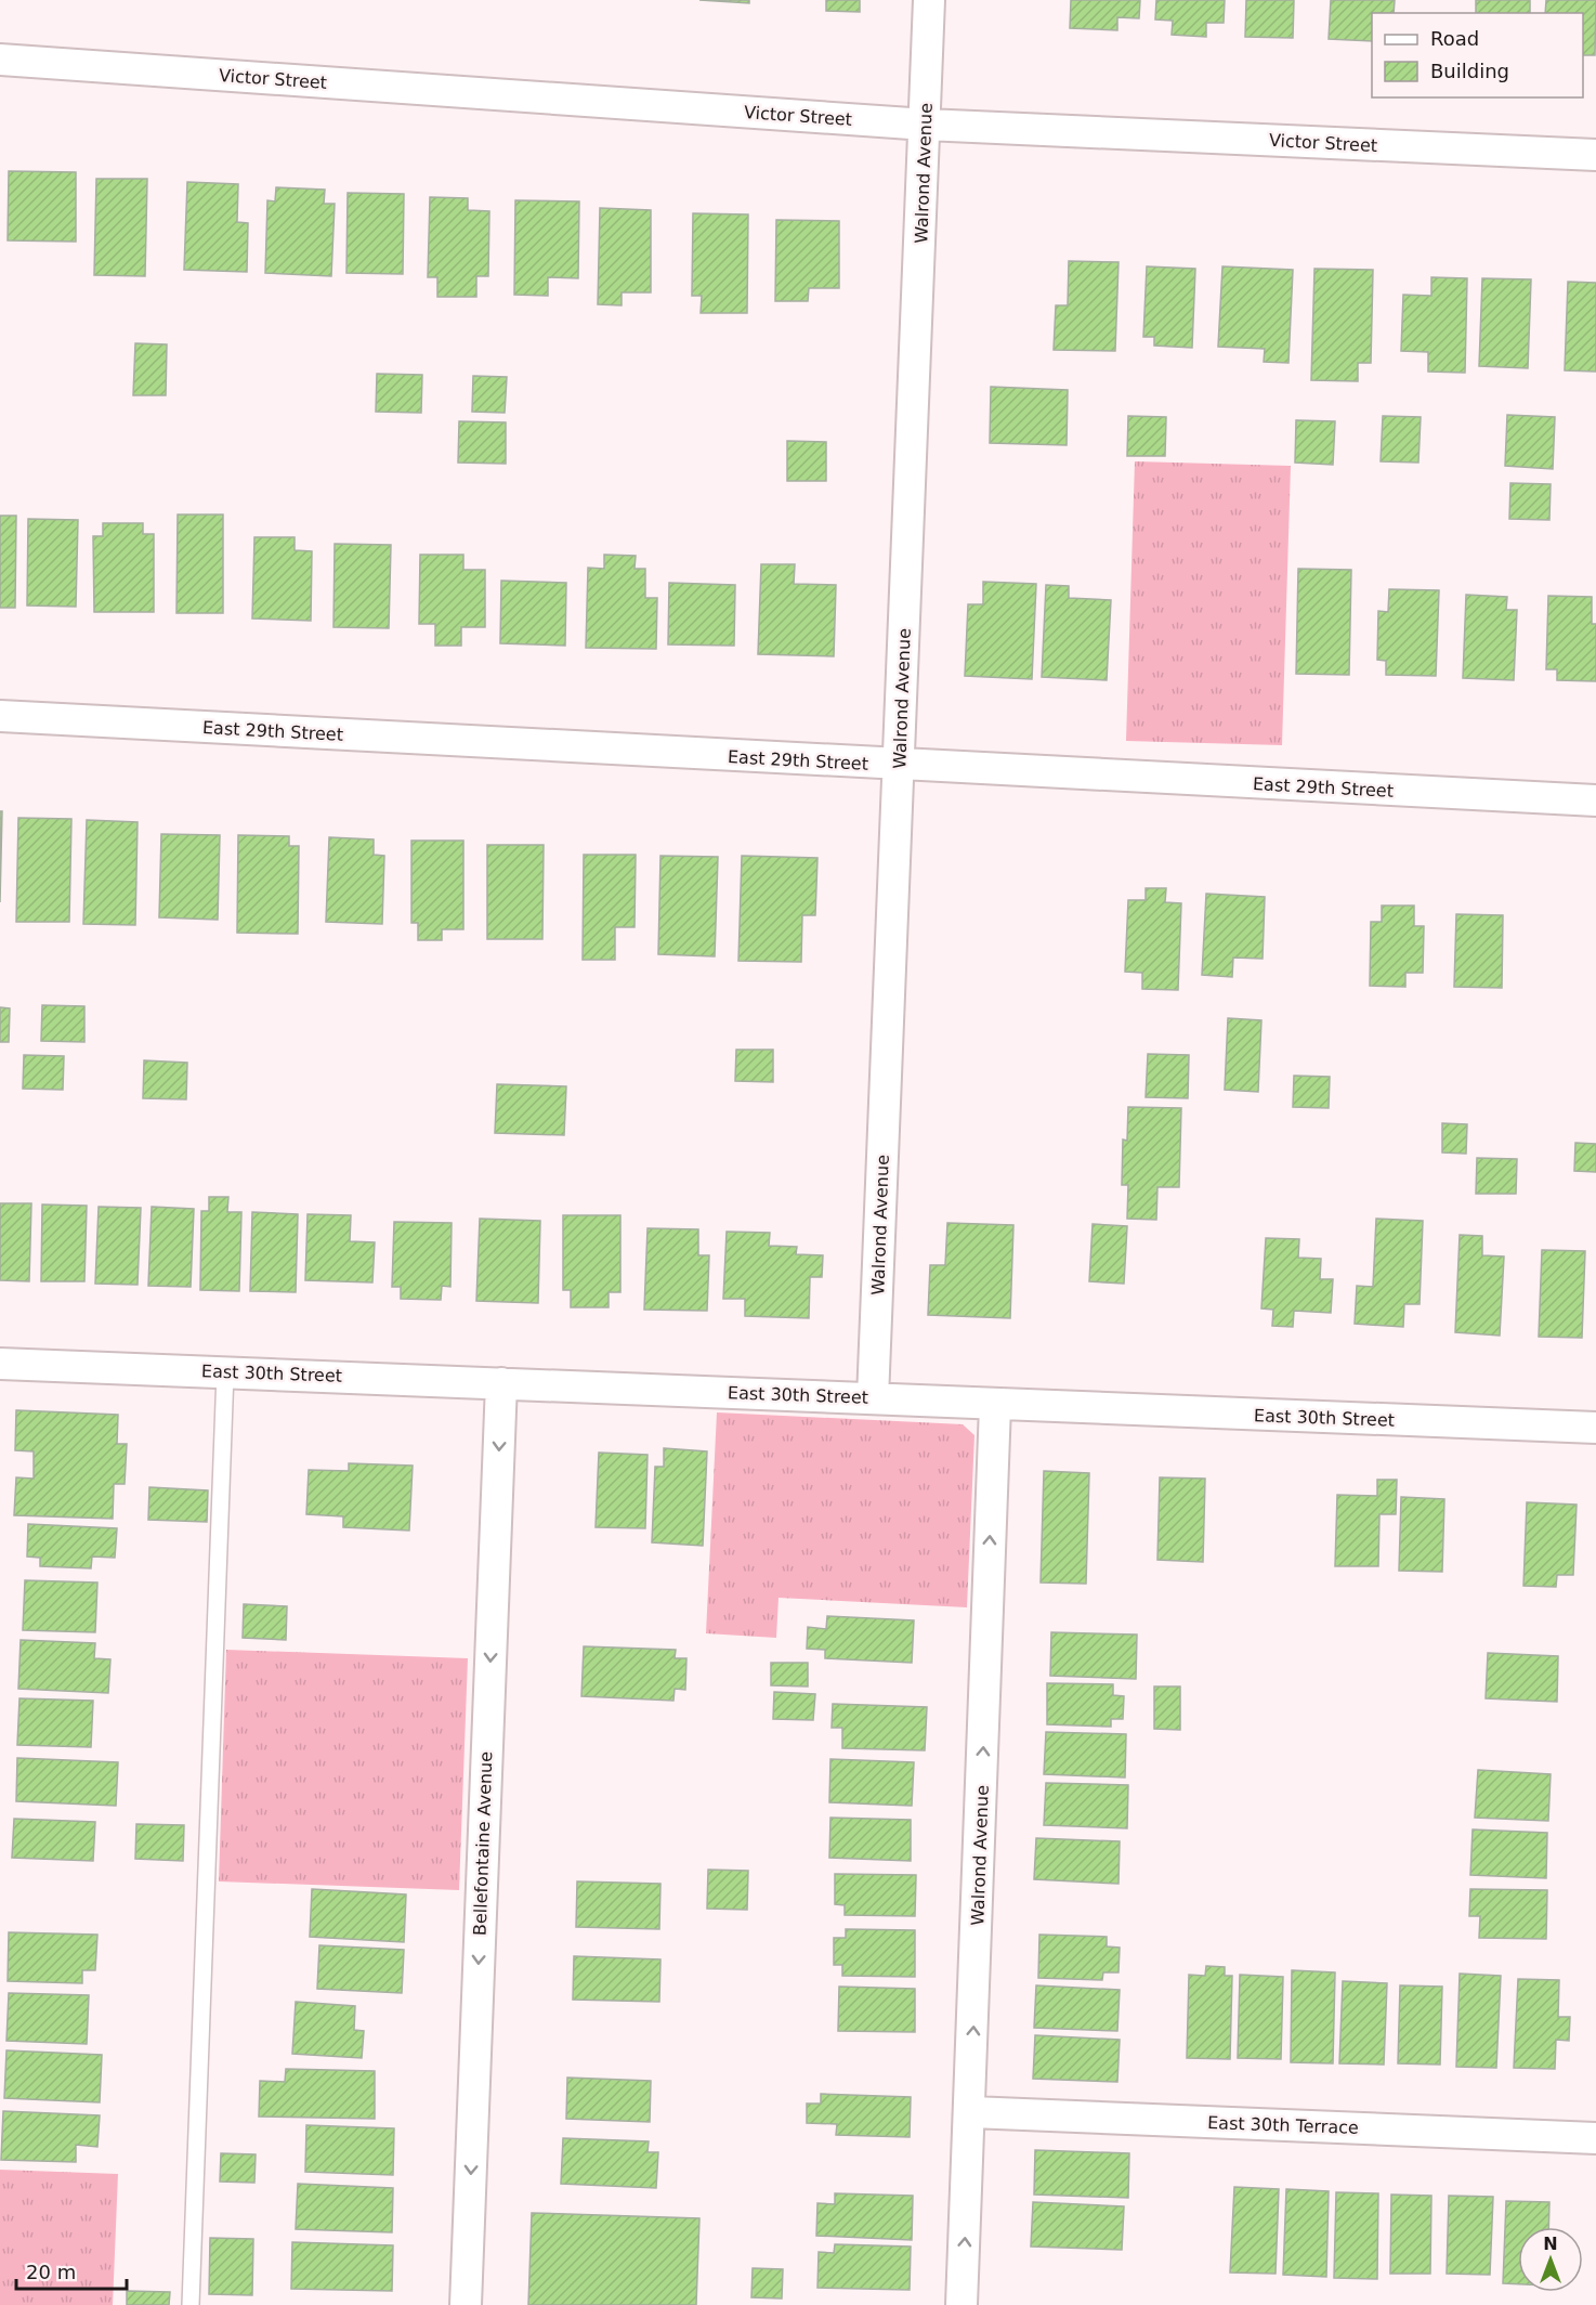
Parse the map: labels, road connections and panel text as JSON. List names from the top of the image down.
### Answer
{
  "streets": {
    "street": [
      "Victor Street",
      "Walrond Avenue",
      "East 29th Street",
      "East 30th Street",
      "Bellefontaine Avenue",
      "East 30th Terrace"
    ]
  },
  "crossings": [
    ["Victor Street", "Walrond Avenue"],
    ["Walrond Avenue", "East 29th Street"],
    ["Walrond Avenue", "East 30th Street"],
    ["Walrond Avenue", "East 30th Terrace"],
    ["East 30th Street", "Bellefontaine Avenue"]
  ],
  "one_way": ["Walrond Avenue", "Bellefontaine Avenue"],
  "legend": ["Road", "Building"],
  "scale_bar": "20 m",
  "north": "top"
}
